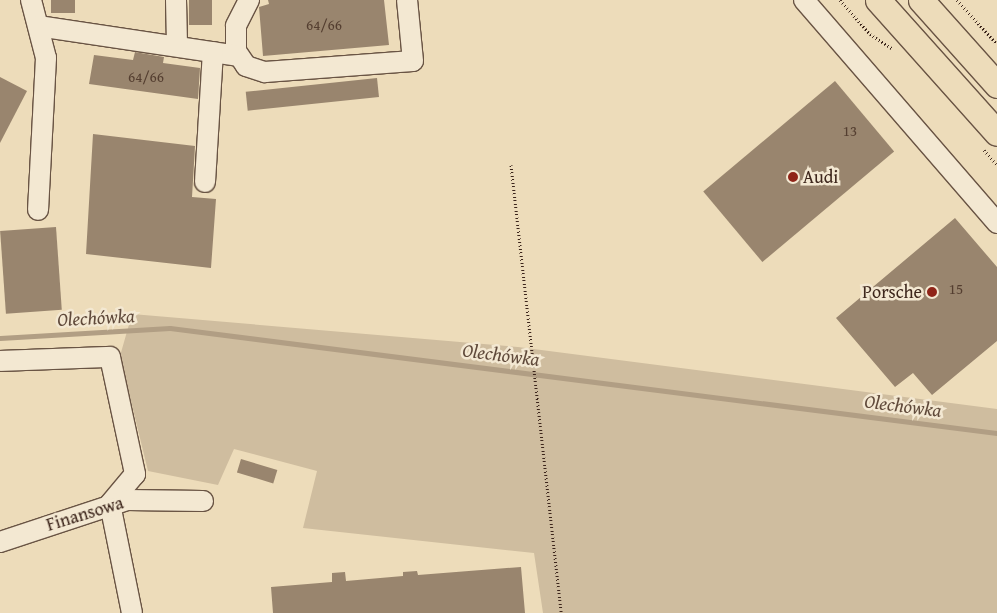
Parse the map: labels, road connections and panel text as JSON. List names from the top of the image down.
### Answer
{
  "streets": {
    "street": ["Finansowa"]
  },
  "water": ["Olechówka"],
  "places": ["Audi", "Porsche"],
  "house_numbers": [
    "64/66",
    "64/66",
    "13",
    "15"
  ]
}
